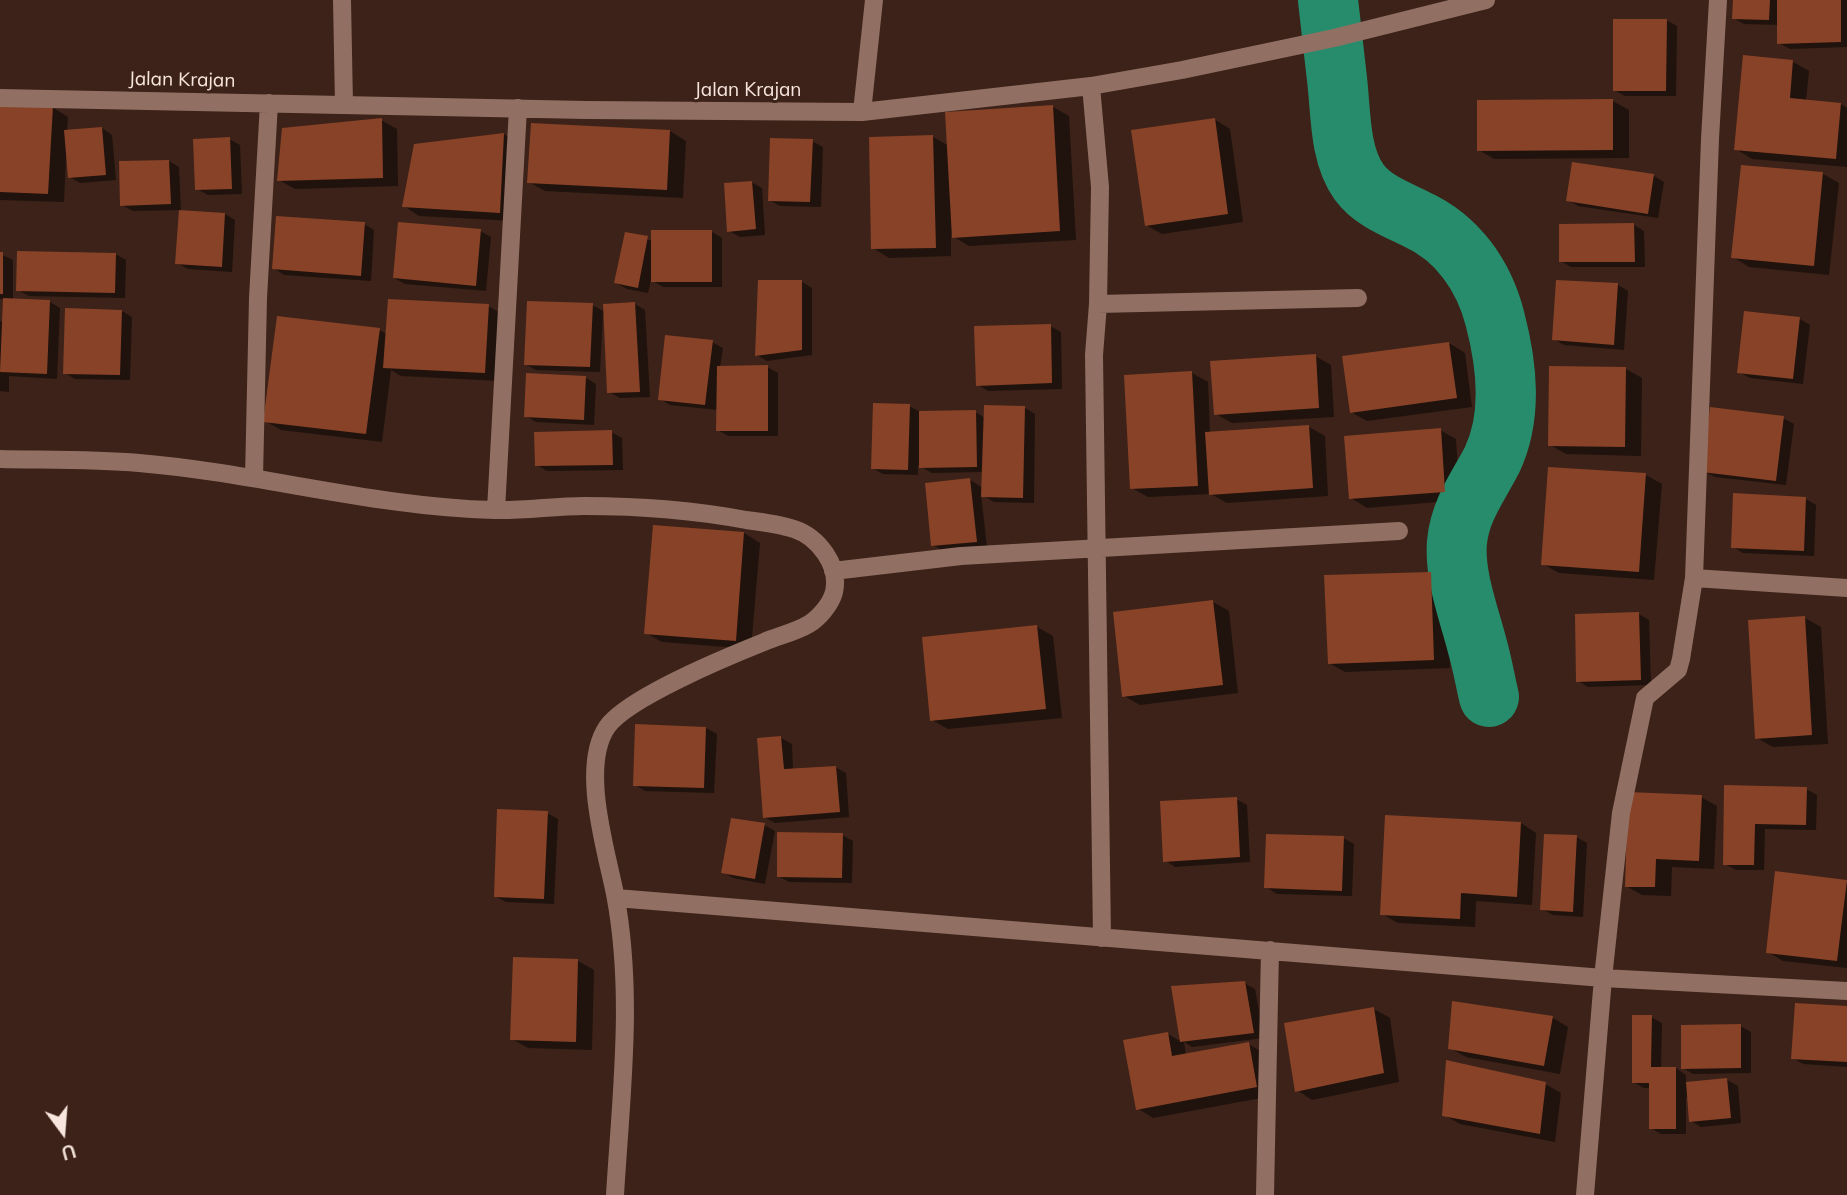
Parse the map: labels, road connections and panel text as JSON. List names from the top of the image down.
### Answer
{
  "streets": {
    "street": ["Jalan Krajan"]
  },
  "north": "bottom"
}
